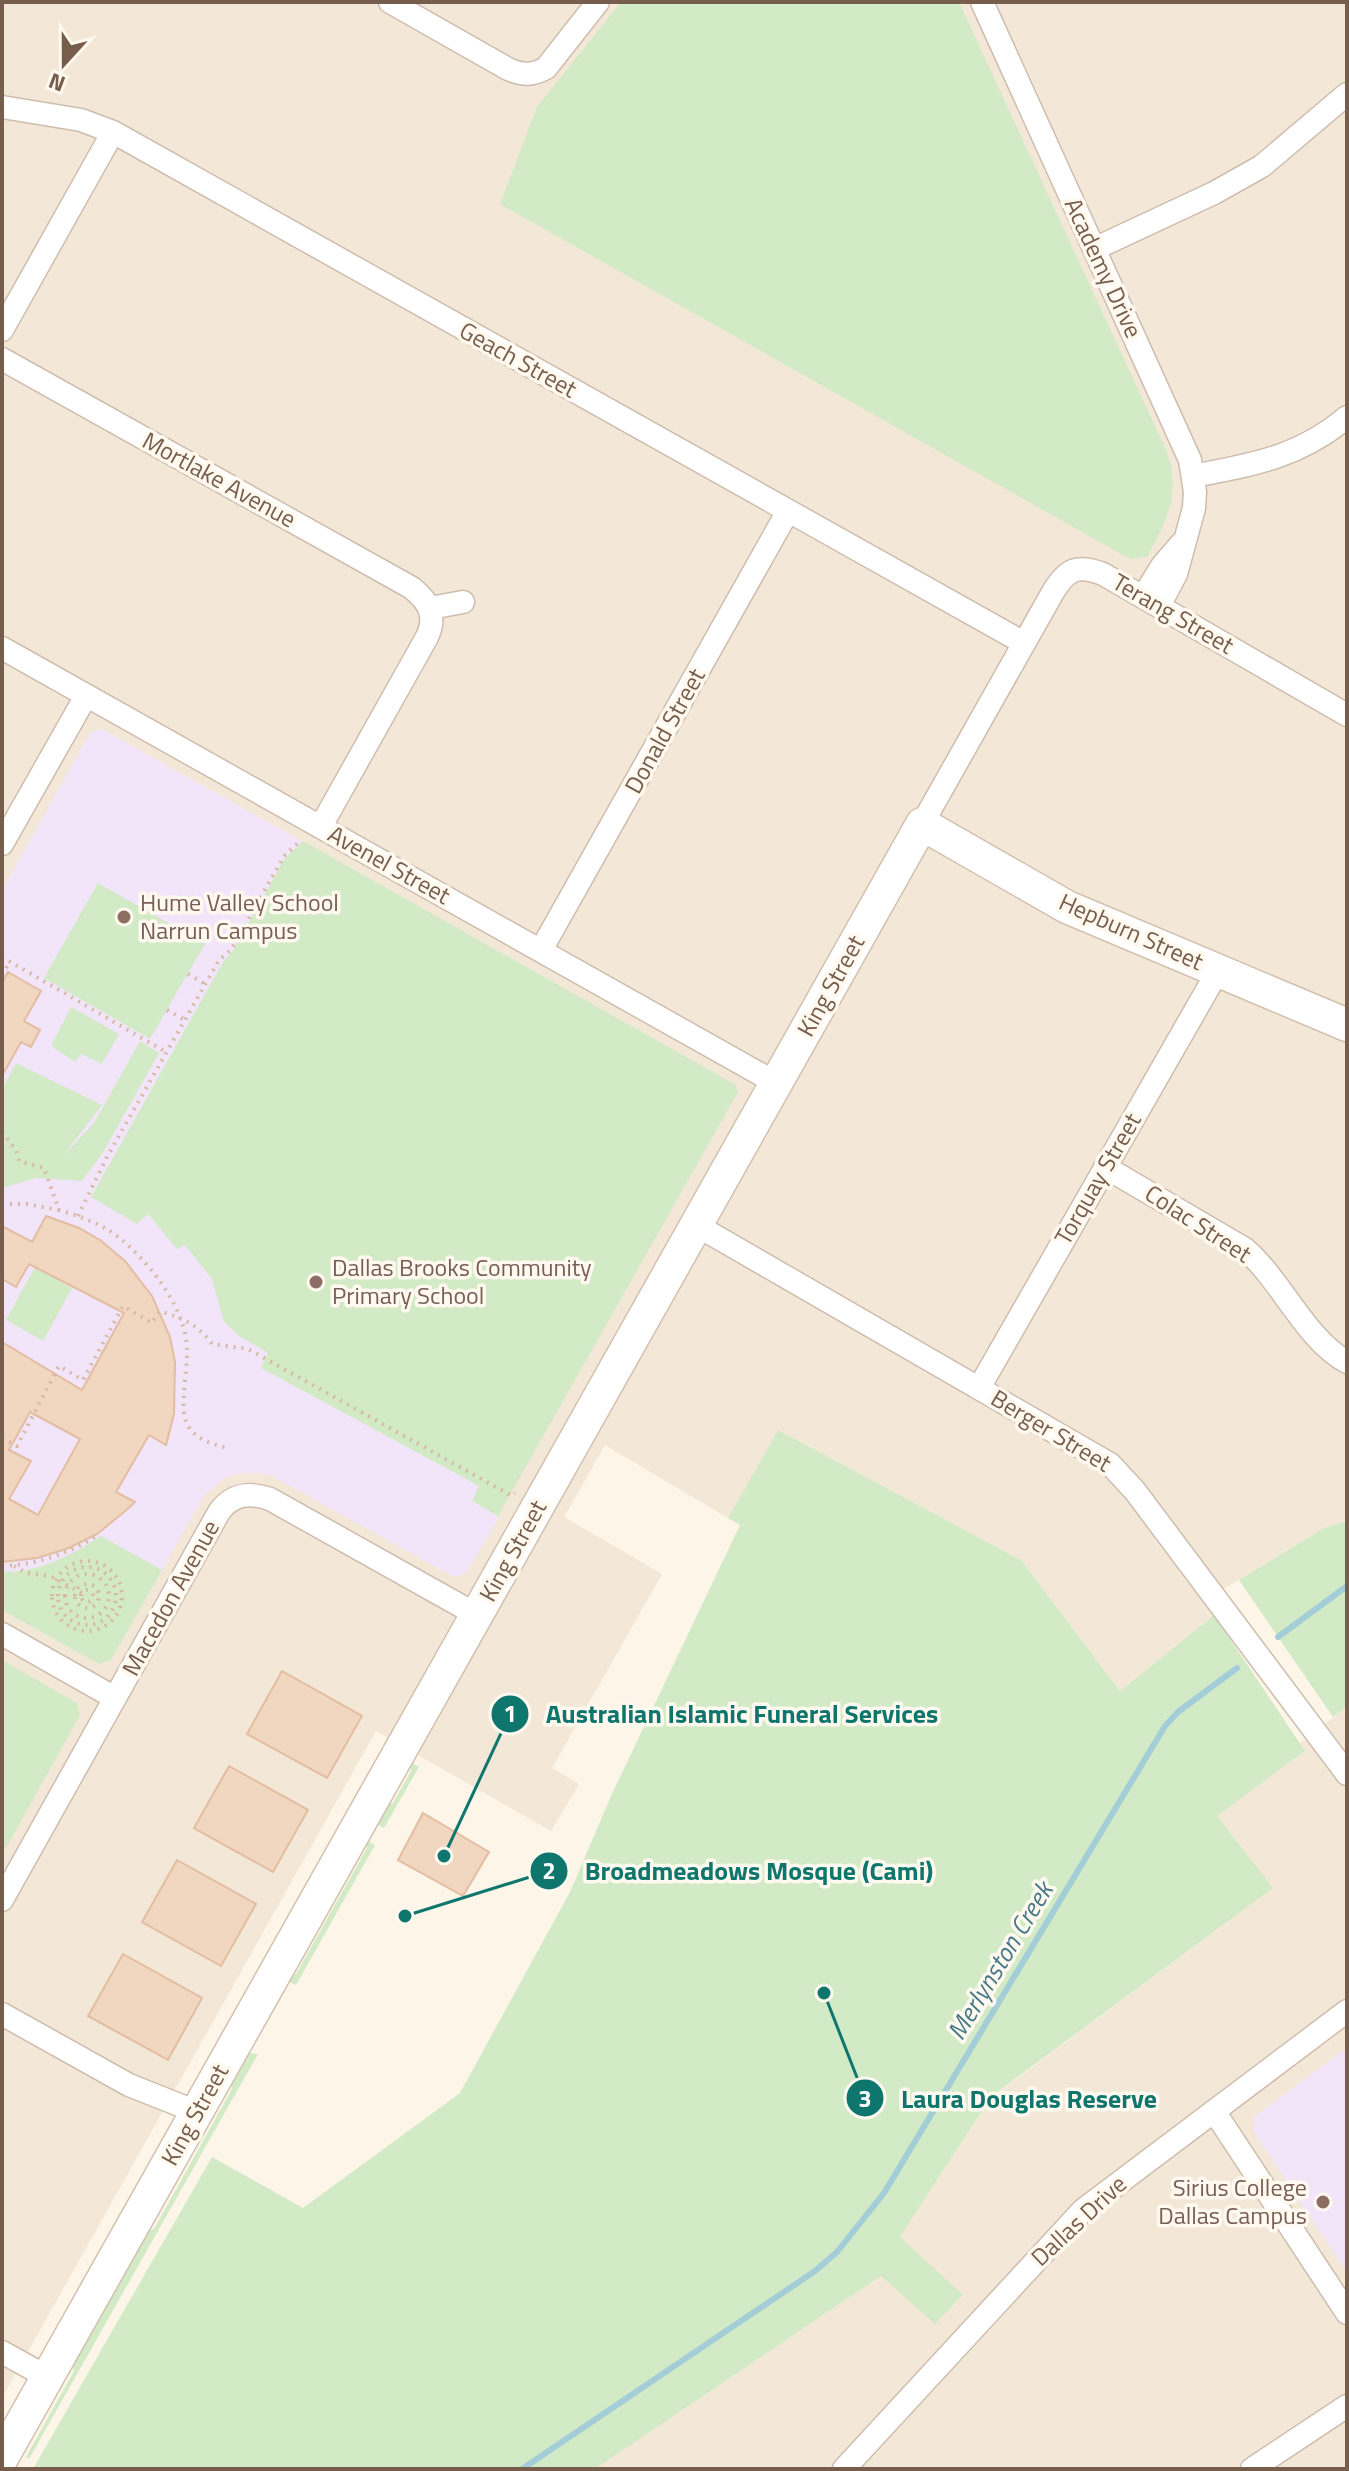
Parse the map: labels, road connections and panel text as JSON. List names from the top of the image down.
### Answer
{
  "streets": {
    "street": [
      "Academy Drive",
      "Geach Street",
      "Mortlake Avenue",
      "Terang Street",
      "Donald Street",
      "Avenel Street",
      "Hepburn Street",
      "King Street",
      "Torquay Street",
      "Colac Street",
      "Berger Street",
      "Macedon Avenue",
      "Dallas Drive"
    ]
  },
  "crossings": [
    ["Academy Drive", "Terang Street"],
    ["Geach Street", "Terang Street"],
    ["Geach Street", "Donald Street"],
    ["Geach Street", "King Street"],
    ["Terang Street", "King Street"],
    ["Donald Street", "Avenel Street"],
    ["Avenel Street", "King Street"],
    ["Hepburn Street", "King Street"],
    ["Hepburn Street", "Torquay Street"],
    ["King Street", "Berger Street"],
    ["King Street", "Macedon Avenue"],
    ["Torquay Street", "Colac Street"],
    ["Torquay Street", "Berger Street"]
  ],
  "water": ["Merlynston Creek"],
  "places": [
    "Hume Valley School Narrun Campus",
    "Dallas Brooks Community Primary School",
    "Australian Islamic Funeral Services",
    "Broadmeadows Mosque (Cami)",
    "Laura Douglas Reserve",
    "Sirius College Dallas Campus"
  ],
  "north": "bottom"
}
